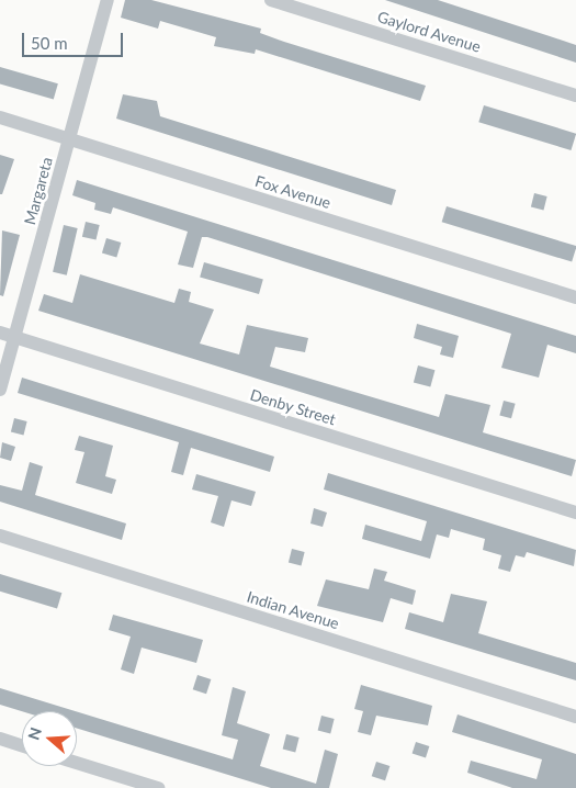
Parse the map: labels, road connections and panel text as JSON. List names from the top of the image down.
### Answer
{
  "streets": {
    "street": [
      "Gaylord Avenue",
      "Margareta",
      "Fox Avenue",
      "Denby Street",
      "Indian Avenue"
    ]
  },
  "crossings": [
    ["Margareta", "Fox Avenue"],
    ["Margareta", "Denby Street"]
  ],
  "scale_bar": "50 m",
  "north": "left"
}
